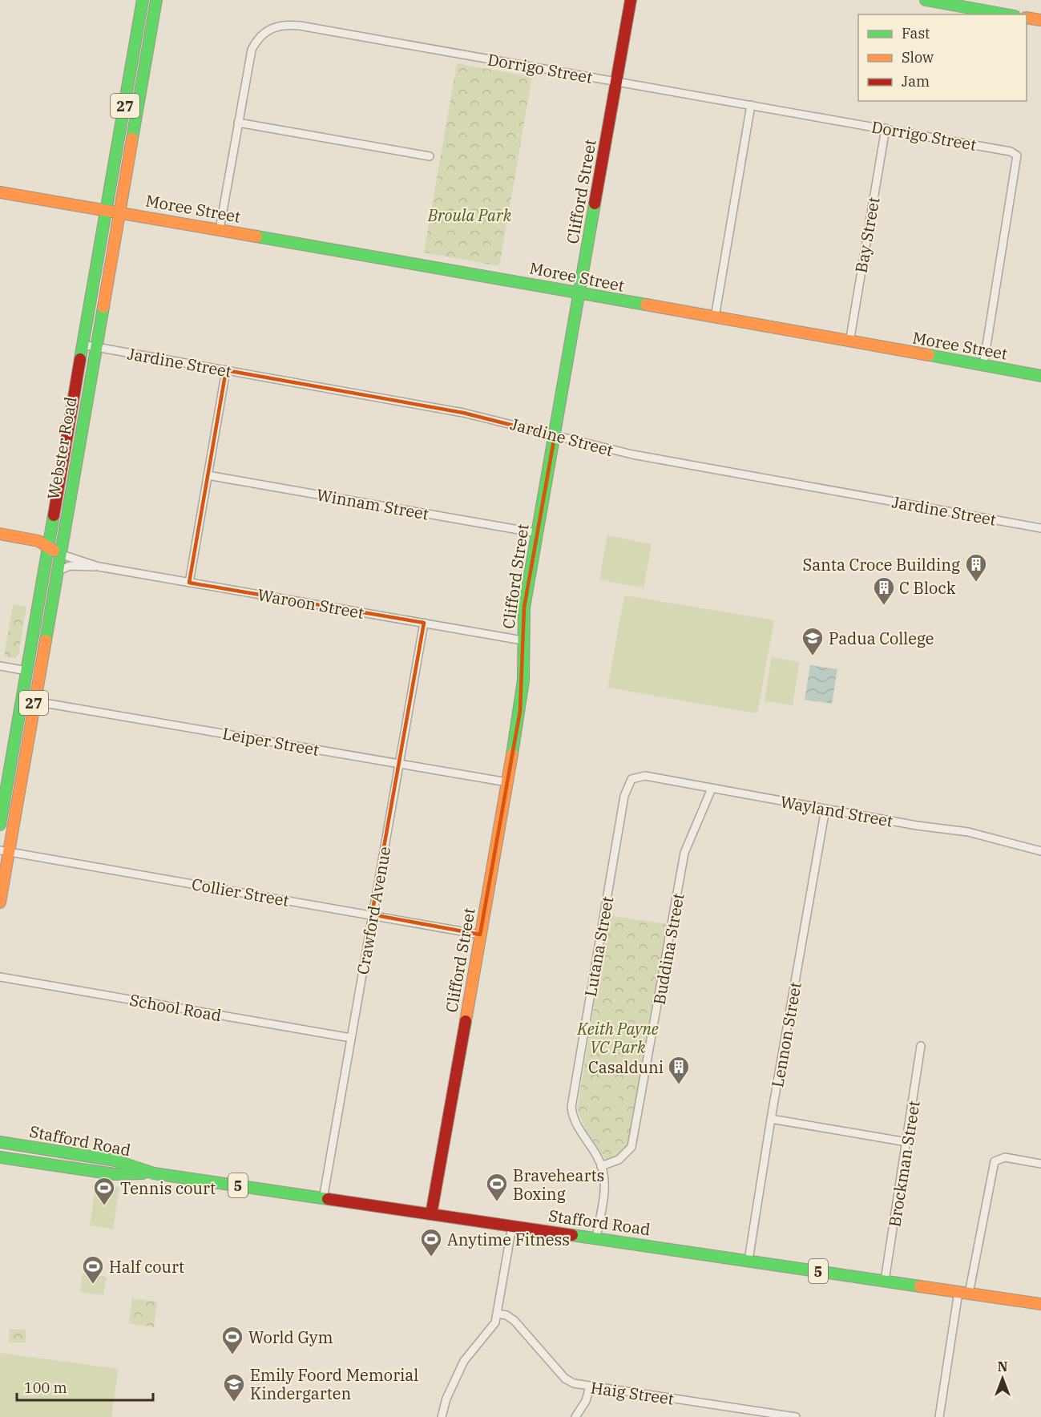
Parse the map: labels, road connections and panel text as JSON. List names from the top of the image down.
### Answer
{
  "streets": {
    "main road": [
      "27",
      "Clifford Street",
      "Moree Street",
      "Webster Road",
      "Stafford Road",
      "5"
    ],
    "street": [
      "Dorrigo Street",
      "Bay Street",
      "Jardine Street",
      "Winnam Street",
      "Waroon Street",
      "Leiper Street",
      "Wayland Street",
      "Collier Street",
      "Crawford Avenue",
      "Lutana Street",
      "Buddina Street",
      "School Road",
      "Lennon Street",
      "Brockman Street",
      "Haig Street"
    ]
  },
  "crossings": [
    ["Dorrigo Street", "Clifford Street"],
    ["Dorrigo Street", "Moree Street"],
    ["Dorrigo Street", "Bay Street"],
    ["Clifford Street", "Moree Street"],
    ["Clifford Street", "Jardine Street"],
    ["Clifford Street", "Winnam Street"],
    ["Clifford Street", "Waroon Street"],
    ["Clifford Street", "Leiper Street"],
    ["Clifford Street", "Collier Street"],
    ["Clifford Street", "Stafford Road"],
    ["Moree Street", "Bay Street"],
    ["Moree Street", "Webster Road"],
    ["Jardine Street", "Webster Road"],
    ["Webster Road", "Waroon Street"],
    ["Webster Road", "Leiper Street"],
    ["Webster Road", "Collier Street"],
    ["Waroon Street", "Crawford Avenue"],
    ["Leiper Street", "Crawford Avenue"],
    ["Wayland Street", "Lutana Street"],
    ["Wayland Street", "Buddina Street"],
    ["Wayland Street", "Lennon Street"],
    ["Collier Street", "Crawford Avenue"],
    ["Crawford Avenue", "School Road"],
    ["Crawford Avenue", "Stafford Road"],
    ["Lutana Street", "Buddina Street"],
    ["Lennon Street", "Stafford Road"],
    ["Stafford Road", "Brockman Street"]
  ],
  "parks": ["Broula Park", "Keith Payne VC Park"],
  "places": {
    "building": ["Santa Croce Building", "C Block", "Casalduni"],
    "school or university": ["Padua College", "Emily Foord Memorial Kindergarten"],
    "sports": [
      "Bravehearts Boxing",
      "Tennis court",
      "Anytime Fitness",
      "Half court",
      "World Gym"
    ]
  },
  "legend": ["Fast", "Slow", "Jam"],
  "scale_bar": "100 m",
  "north": "top"
}
